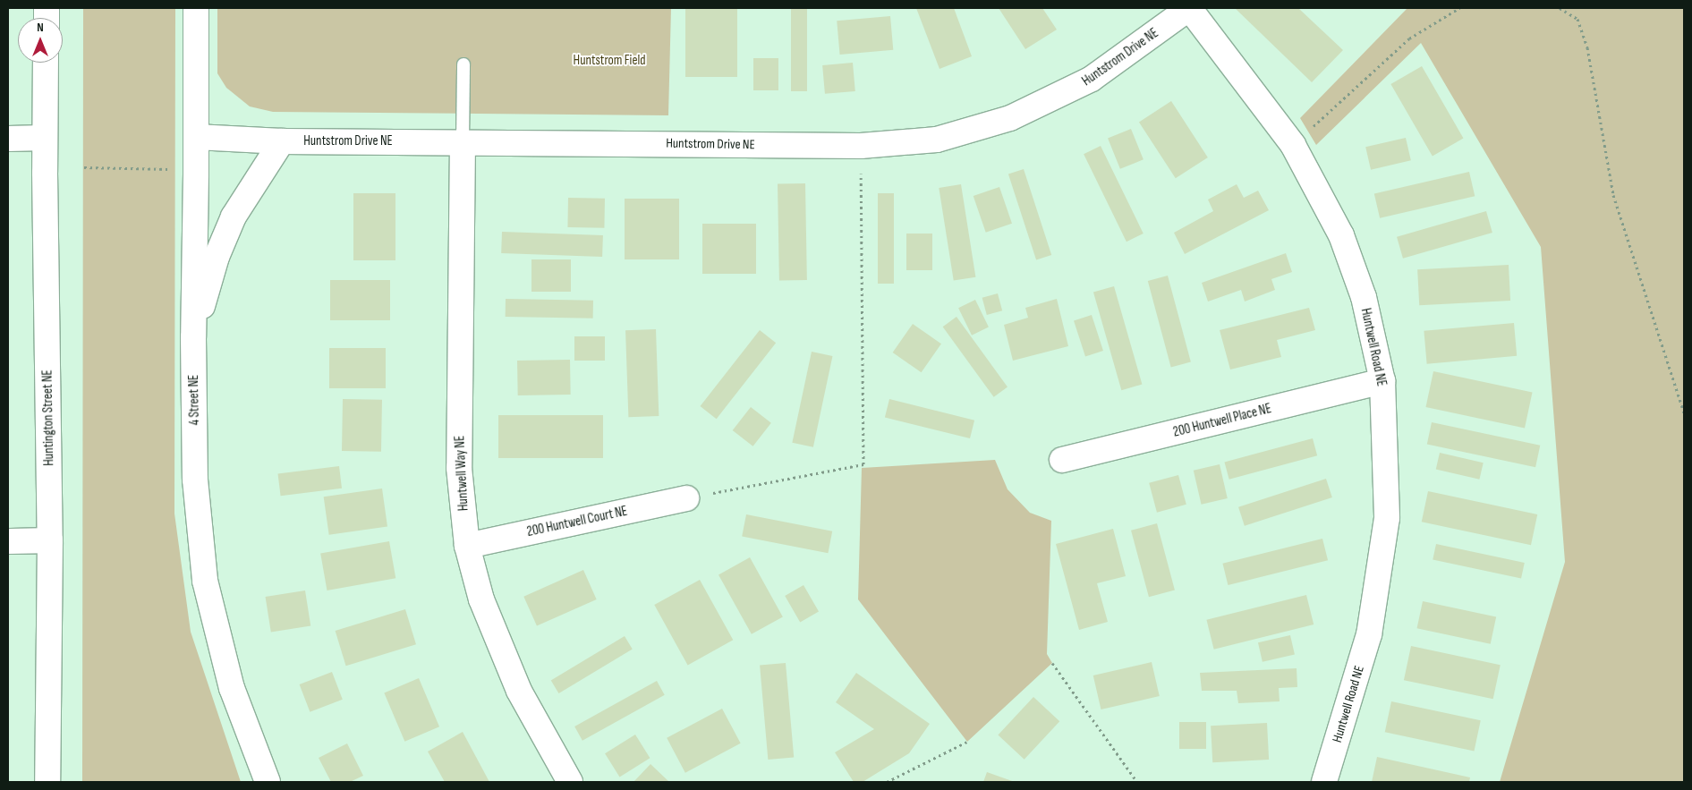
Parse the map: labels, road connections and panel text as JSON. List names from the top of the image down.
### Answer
{
  "streets": {
    "street": [
      "Huntstrom Drive NE",
      "Huntwell Road NE",
      "4 Street NE",
      "Huntington Street NE",
      "200 Huntwell Place NE",
      "Huntwell Way NE",
      "200 Huntwell Court NE"
    ]
  },
  "crossings": [
    ["Huntstrom Drive NE", "Huntwell Road NE"],
    ["Huntstrom Drive NE", "4 Street NE"],
    ["Huntstrom Drive NE", "Huntwell Way NE"],
    ["Huntwell Road NE", "200 Huntwell Place NE"],
    ["Huntwell Way NE", "200 Huntwell Court NE"]
  ],
  "parks": ["Huntstrom Field"],
  "north": "top"
}
